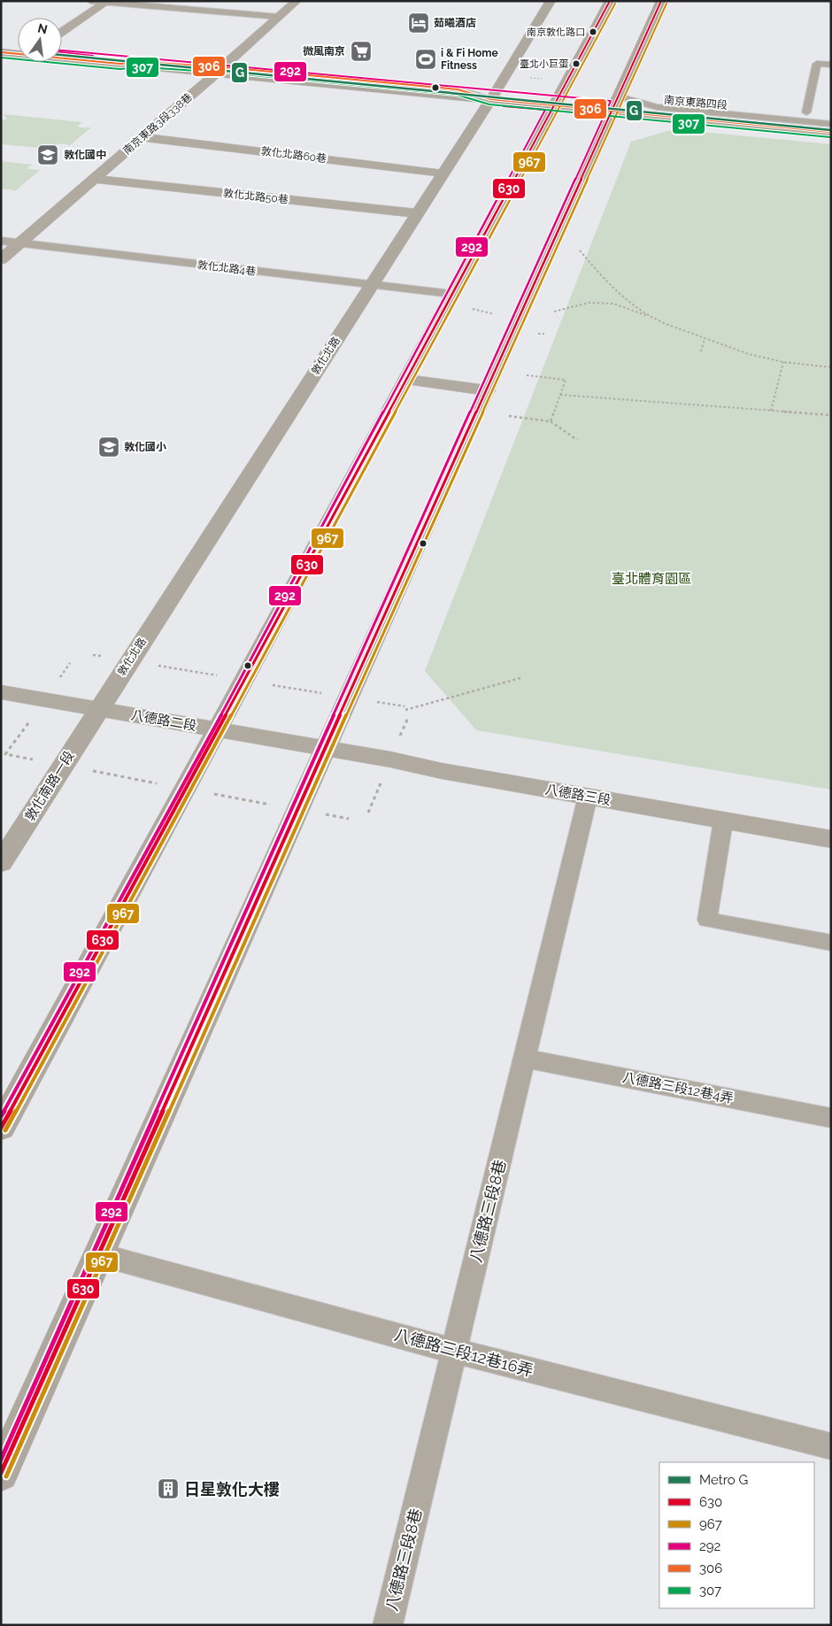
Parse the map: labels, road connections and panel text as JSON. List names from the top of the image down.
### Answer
{
  "streets": {
    "main road": ["南京東路四段", "敦化北路", "敦化南路一段"],
    "street": [
      "南京東路3段338巷",
      "敦化北路60巷",
      "敦化北路50巷",
      "八德路二段",
      "八德路三段"
    ],
    "lane": [
      "敦化北路4巷",
      "八德路三段12巷4弄",
      "八德路三段8巷",
      "八德路三段12巷16弄"
    ]
  },
  "crossings": [
    ["南京東路四段", "敦化北路"],
    ["南京東路3段338巷", "敦化北路60巷"],
    ["南京東路3段338巷", "敦化北路50巷"],
    ["南京東路3段338巷", "敦化北路4巷"],
    ["敦化北路60巷", "敦化北路"],
    ["敦化北路50巷", "敦化北路"],
    ["敦化北路4巷", "敦化北路"],
    ["敦化北路", "八德路二段"],
    ["敦化北路", "敦化南路一段"],
    ["八德路二段", "敦化南路一段"],
    ["八德路二段", "八德路三段"],
    ["八德路三段", "八德路三段8巷"],
    ["八德路三段12巷4弄", "八德路三段8巷"],
    ["八德路三段8巷", "八德路三段12巷16弄"]
  ],
  "parks": ["臺北體育園區"],
  "places": {
    "hotel": ["茹曦酒店"],
    "other": ["南京敦化路口", "臺北小巨蛋"],
    "supermarket": ["微風南京"],
    "sports": ["i & Fi Home Fitness"],
    "school or university": ["敦化國中", "敦化國小"],
    "building": ["日星敦化大樓"]
  },
  "lines": [
    "transit line 630",
    "transit line 967",
    "transit line 292",
    "transit line 306",
    "metro line G",
    "transit line 307"
  ],
  "legend": [
    "Metro G",
    "630",
    "967",
    "292",
    "306",
    "307"
  ],
  "north": "top"
}
